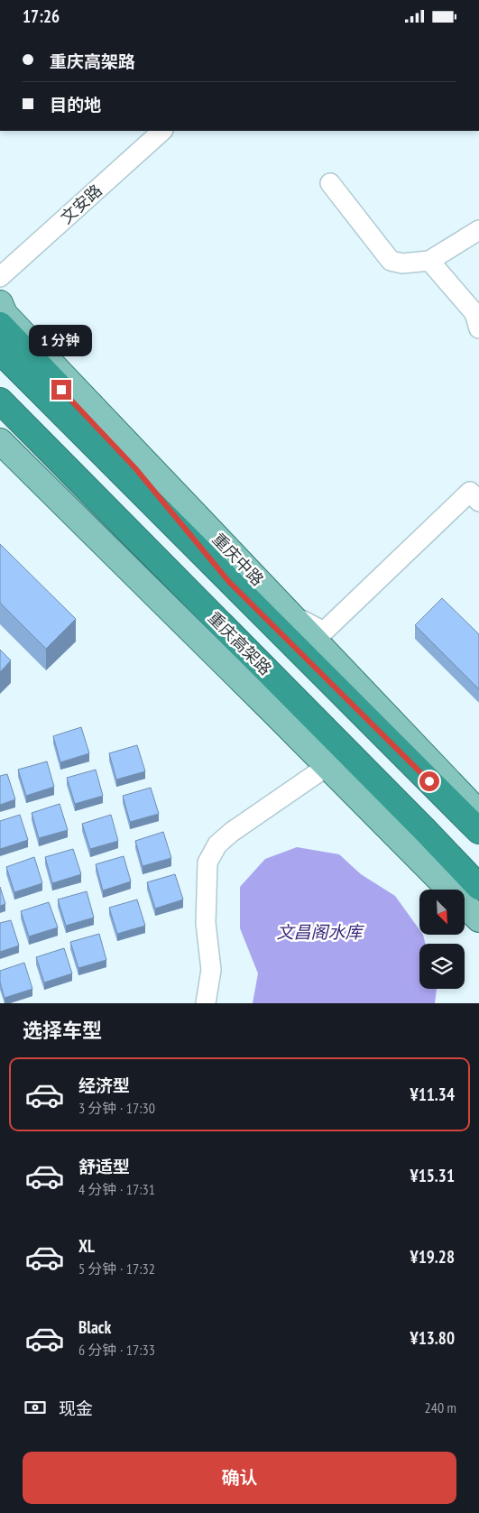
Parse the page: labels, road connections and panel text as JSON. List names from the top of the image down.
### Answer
{
  "streets": {
    "highway": ["重庆高架路"],
    "main road": ["重庆中路"],
    "street": ["文安路"]
  },
  "water": ["文昌阁水库"],
  "north": "bottom right",
  "page": {
    "status": "17:26",
    "banner": ["重庆高架路", "目的地"],
    "bubble": "1 分钟",
    "heading": "选择车型",
    "list": [
      {
        "name": "经济型",
        "note": "3 分钟 · 17:30",
        "value": "¥11.34"
      },
      {
        "name": "舒适型",
        "note": "4 分钟 · 17:31",
        "value": "¥15.31"
      },
      {
        "name": "XL",
        "note": "5 分钟 · 17:32",
        "value": "¥19.28"
      },
      {
        "name": "Black",
        "note": "6 分钟 · 17:33",
        "value": "¥13.80"
      }
    ],
    "pay": ["现金", "240 m"],
    "buttons": "确认"
  }
}
